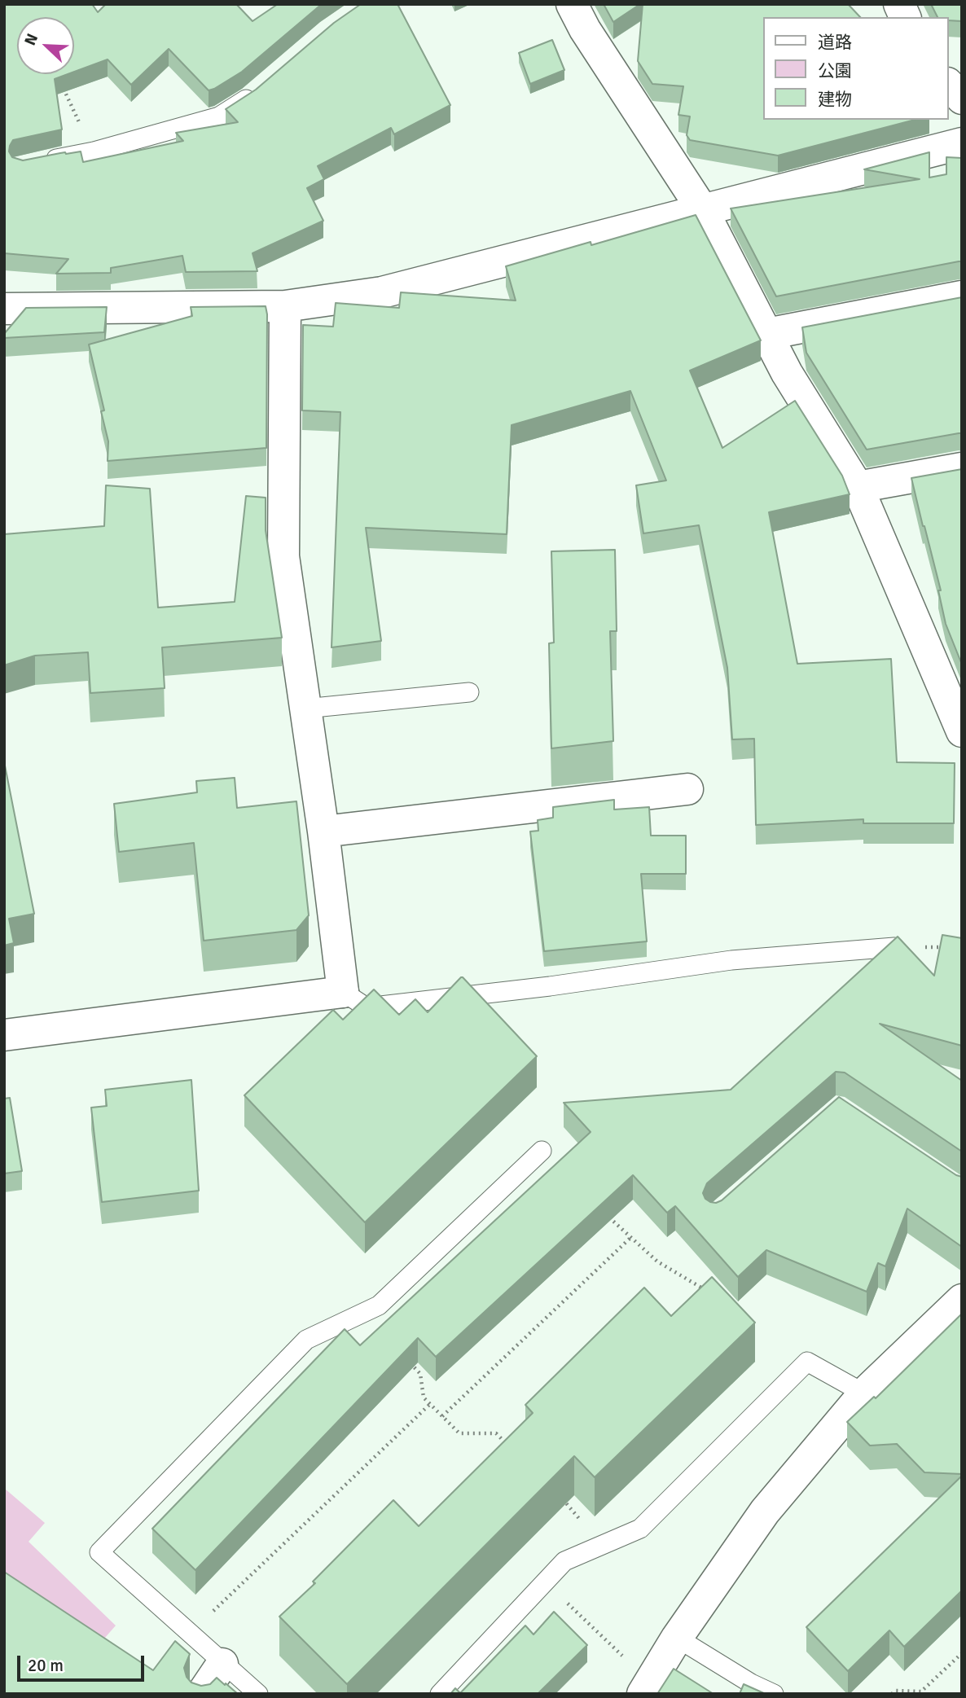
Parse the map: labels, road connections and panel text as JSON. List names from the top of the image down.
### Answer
{
  "legend": ["道路", "公園", "建物"],
  "scale_bar": "20 m",
  "north": "top left"
}
